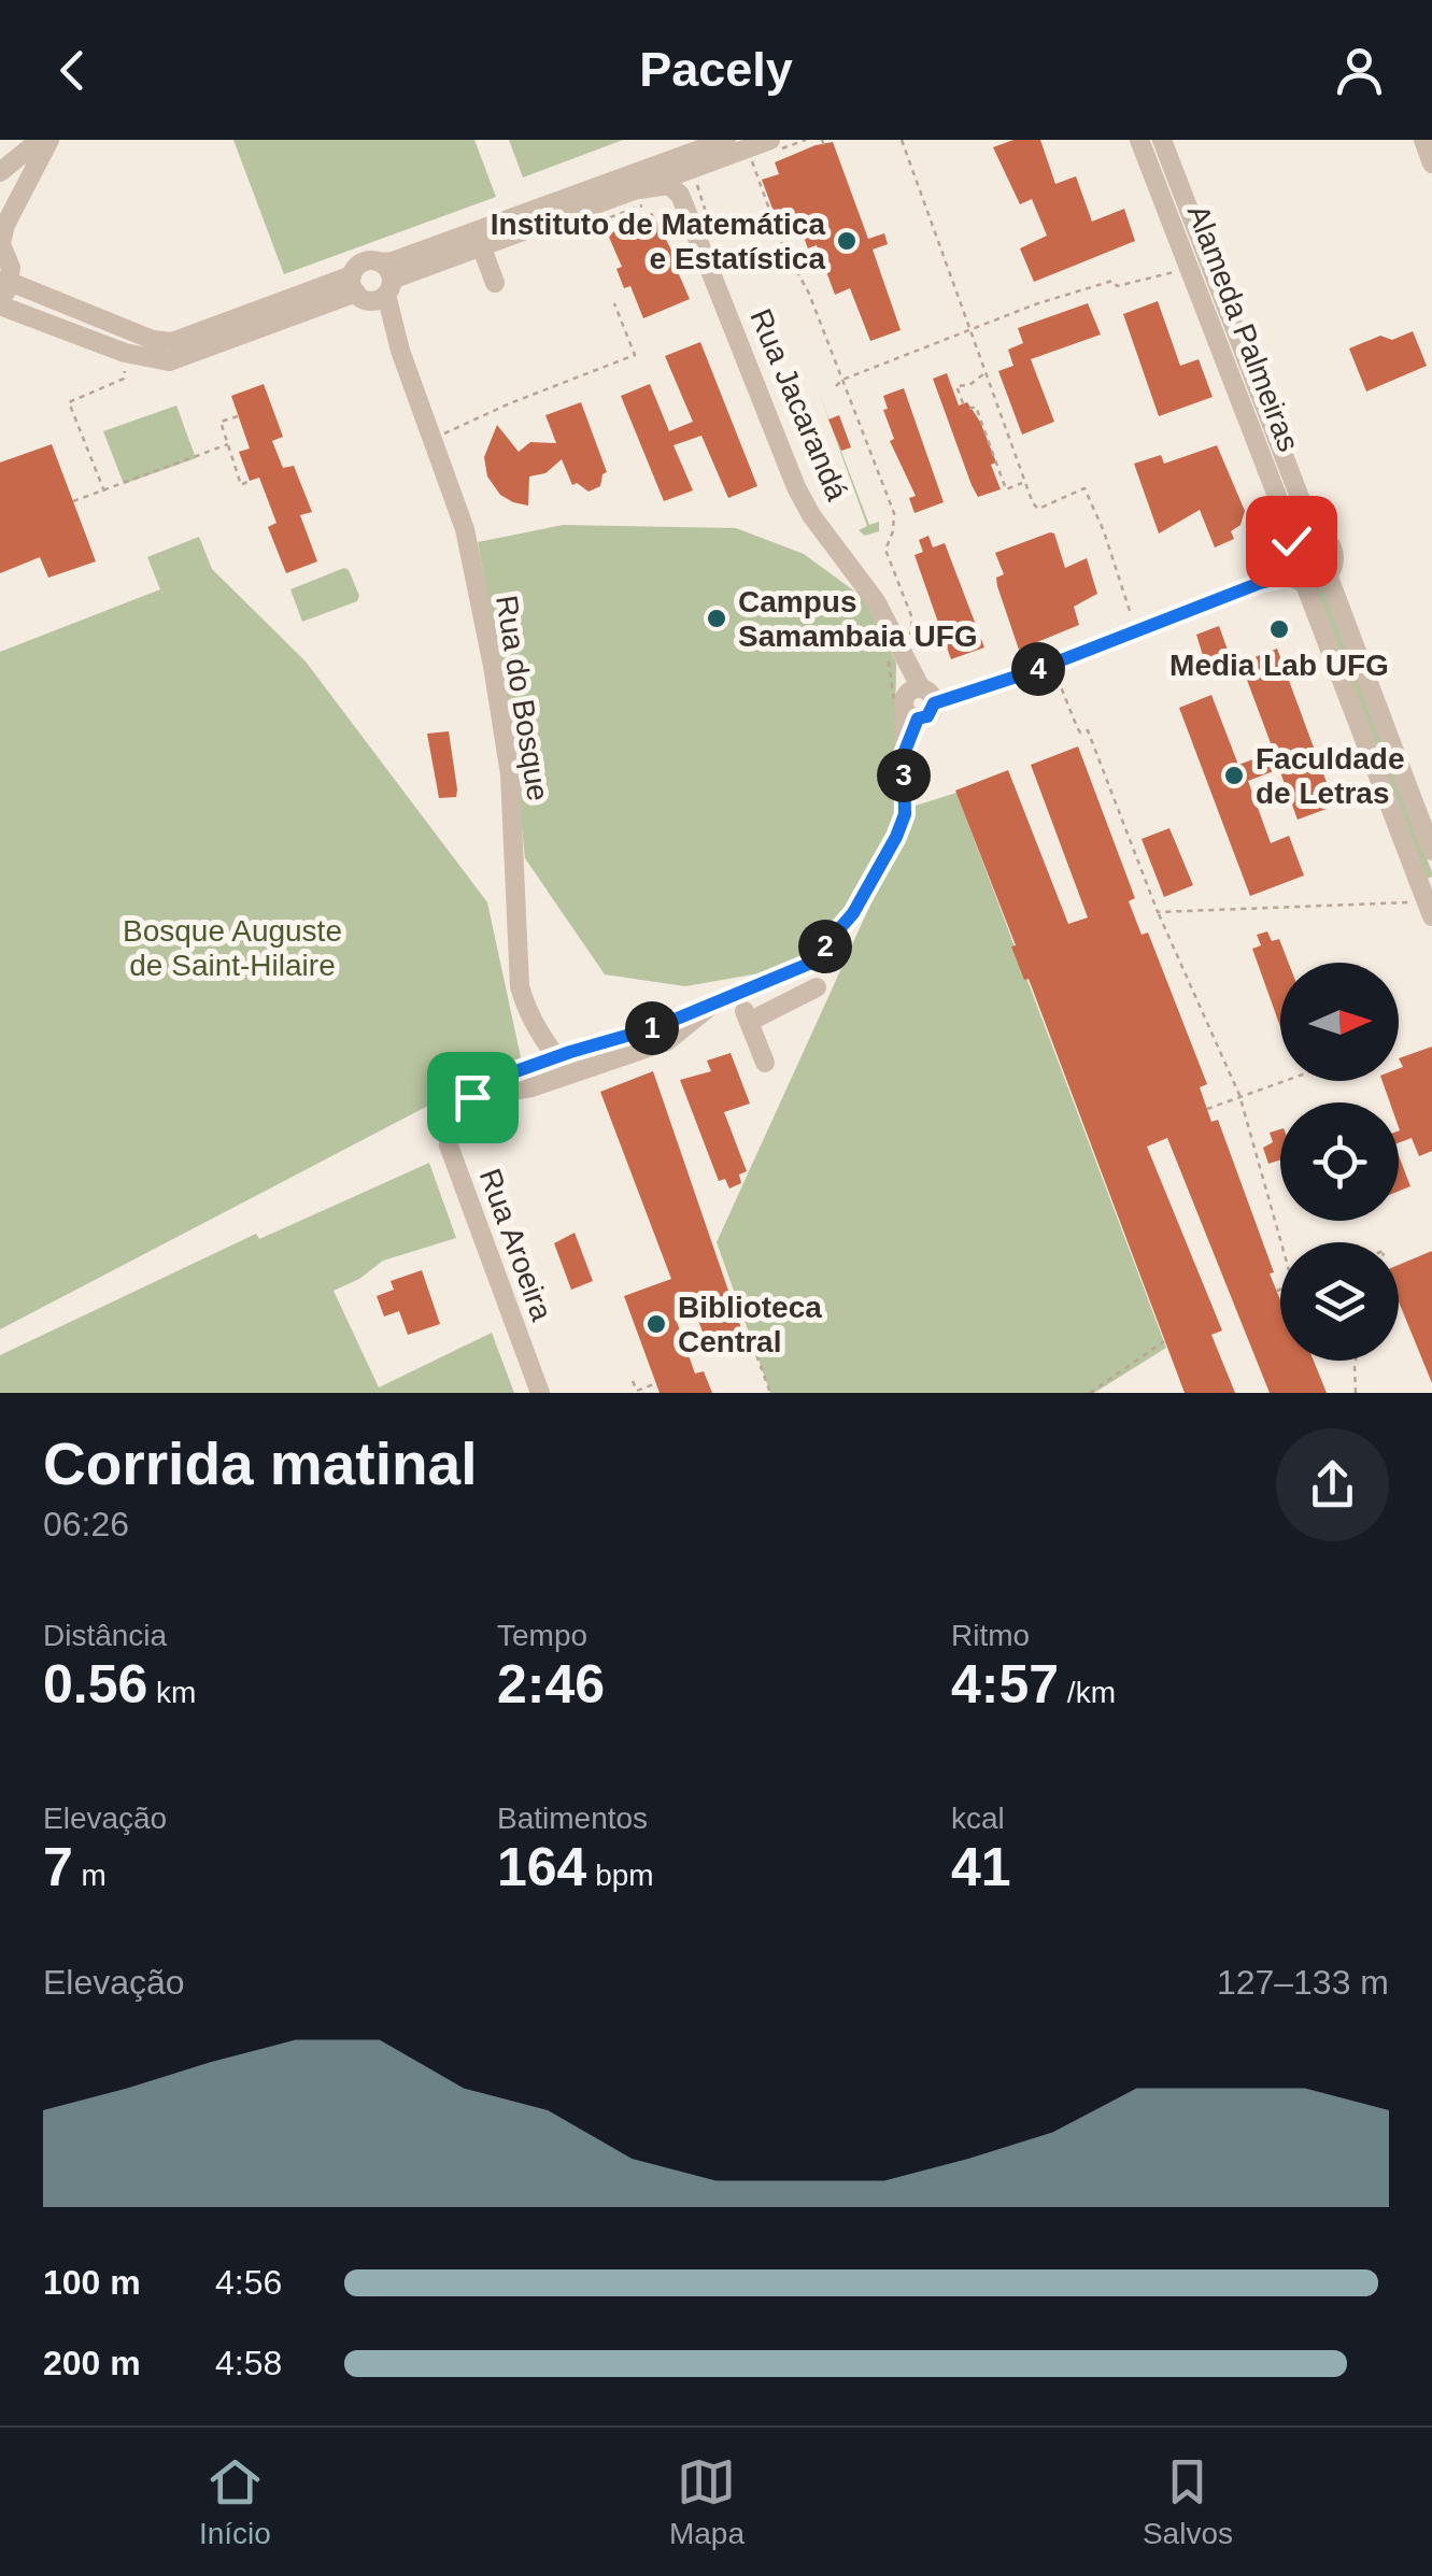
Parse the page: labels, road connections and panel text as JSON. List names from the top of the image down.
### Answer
{
  "streets": {
    "street": [
      "Alameda Palmeiras",
      "Rua Jacarandá",
      "Rua do Bosque",
      "Rua Aroeira"
    ]
  },
  "crossings": [
    ["Rua do Bosque", "Rua Aroeira"]
  ],
  "parks": ["Bosque Auguste de Saint-Hilaire"],
  "places": [
    "Instituto de Matemática e Estatística",
    "Campus Samambaia UFG",
    "Media Lab UFG",
    "Faculdade de Letras",
    "Biblioteca Central"
  ],
  "north": "right",
  "page": {
    "header": "Pacely",
    "pins": [
      "4",
      "3",
      "2",
      "1"
    ],
    "heading": ["Corrida matinal", "06:26"],
    "stats": [
      ["Distância", "0.56 km"],
      ["Tempo", "2:46"],
      ["Ritmo", "4:57 /km"],
      ["Elevação", "7 m"],
      ["Batimentos", "164 bpm"],
      ["kcal", "41"]
    ],
    "chart": ["Elevação", "127–133 m"],
    "list": [
      {
        "name": "100 m",
        "note": "4:56"
      },
      {
        "name": "200 m",
        "note": "4:58"
      }
    ],
    "tabs": ["Início", "Mapa", "Salvos"]
  }
}
